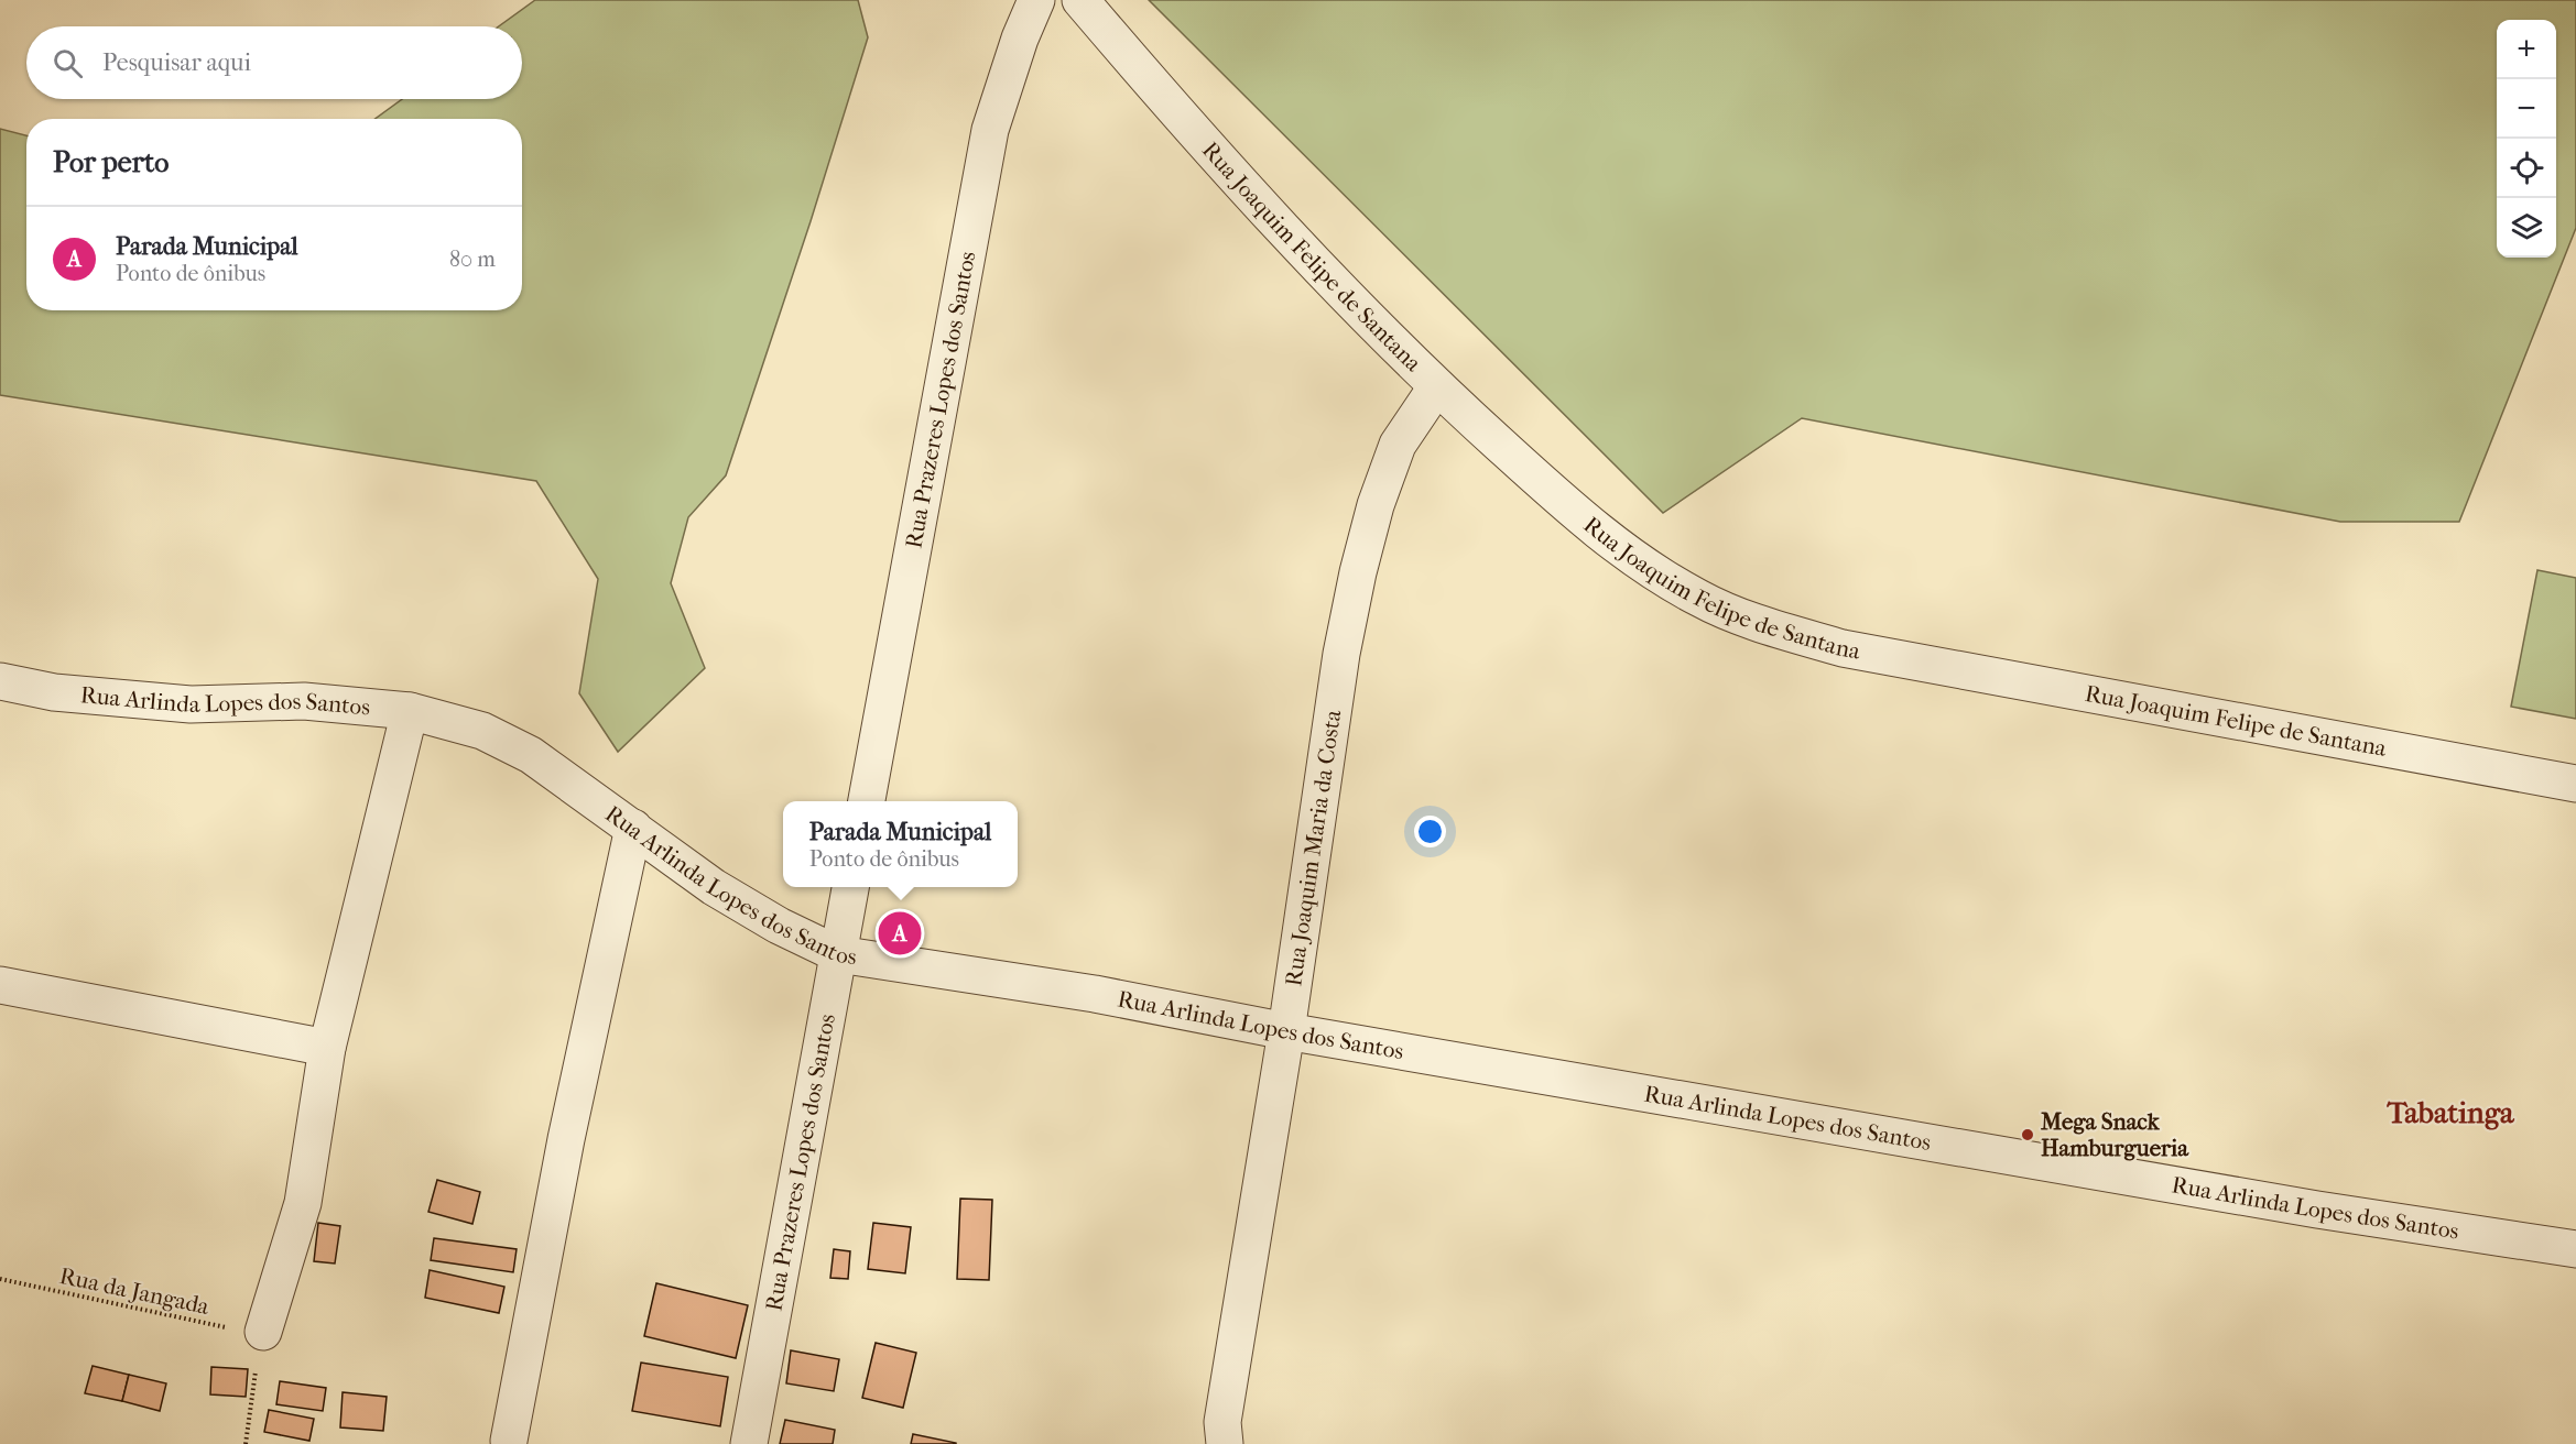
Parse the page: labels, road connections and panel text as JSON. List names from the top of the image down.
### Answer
{
  "streets": {
    "street": [
      "Rua Joaquim Felipe de Santana",
      "Rua Prazeres Lopes dos Santos",
      "Rua Arlinda Lopes dos Santos",
      "Rua Joaquim Maria da Costa"
    ],
    "path": ["Rua da Jangada"]
  },
  "crossings": [
    ["Rua Joaquim Felipe de Santana", "Rua Joaquim Maria da Costa"],
    ["Rua Prazeres Lopes dos Santos", "Rua Arlinda Lopes dos Santos"],
    ["Rua Arlinda Lopes dos Santos", "Rua Joaquim Maria da Costa"]
  ],
  "districts": ["Tabatinga"],
  "places": ["Mega Snack Hamburgueria"],
  "page": {
    "map_buttons": ["+", "−"],
    "search": "Pesquisar aqui",
    "heading": "Por perto",
    "list": [
      {
        "mark": "A",
        "name": "Parada Municipal",
        "note": "Ponto de ônibus",
        "value": "80 m"
      }
    ],
    "popup": ["Parada Municipal", "Ponto de ônibus"],
    "pins": "A"
  }
}
